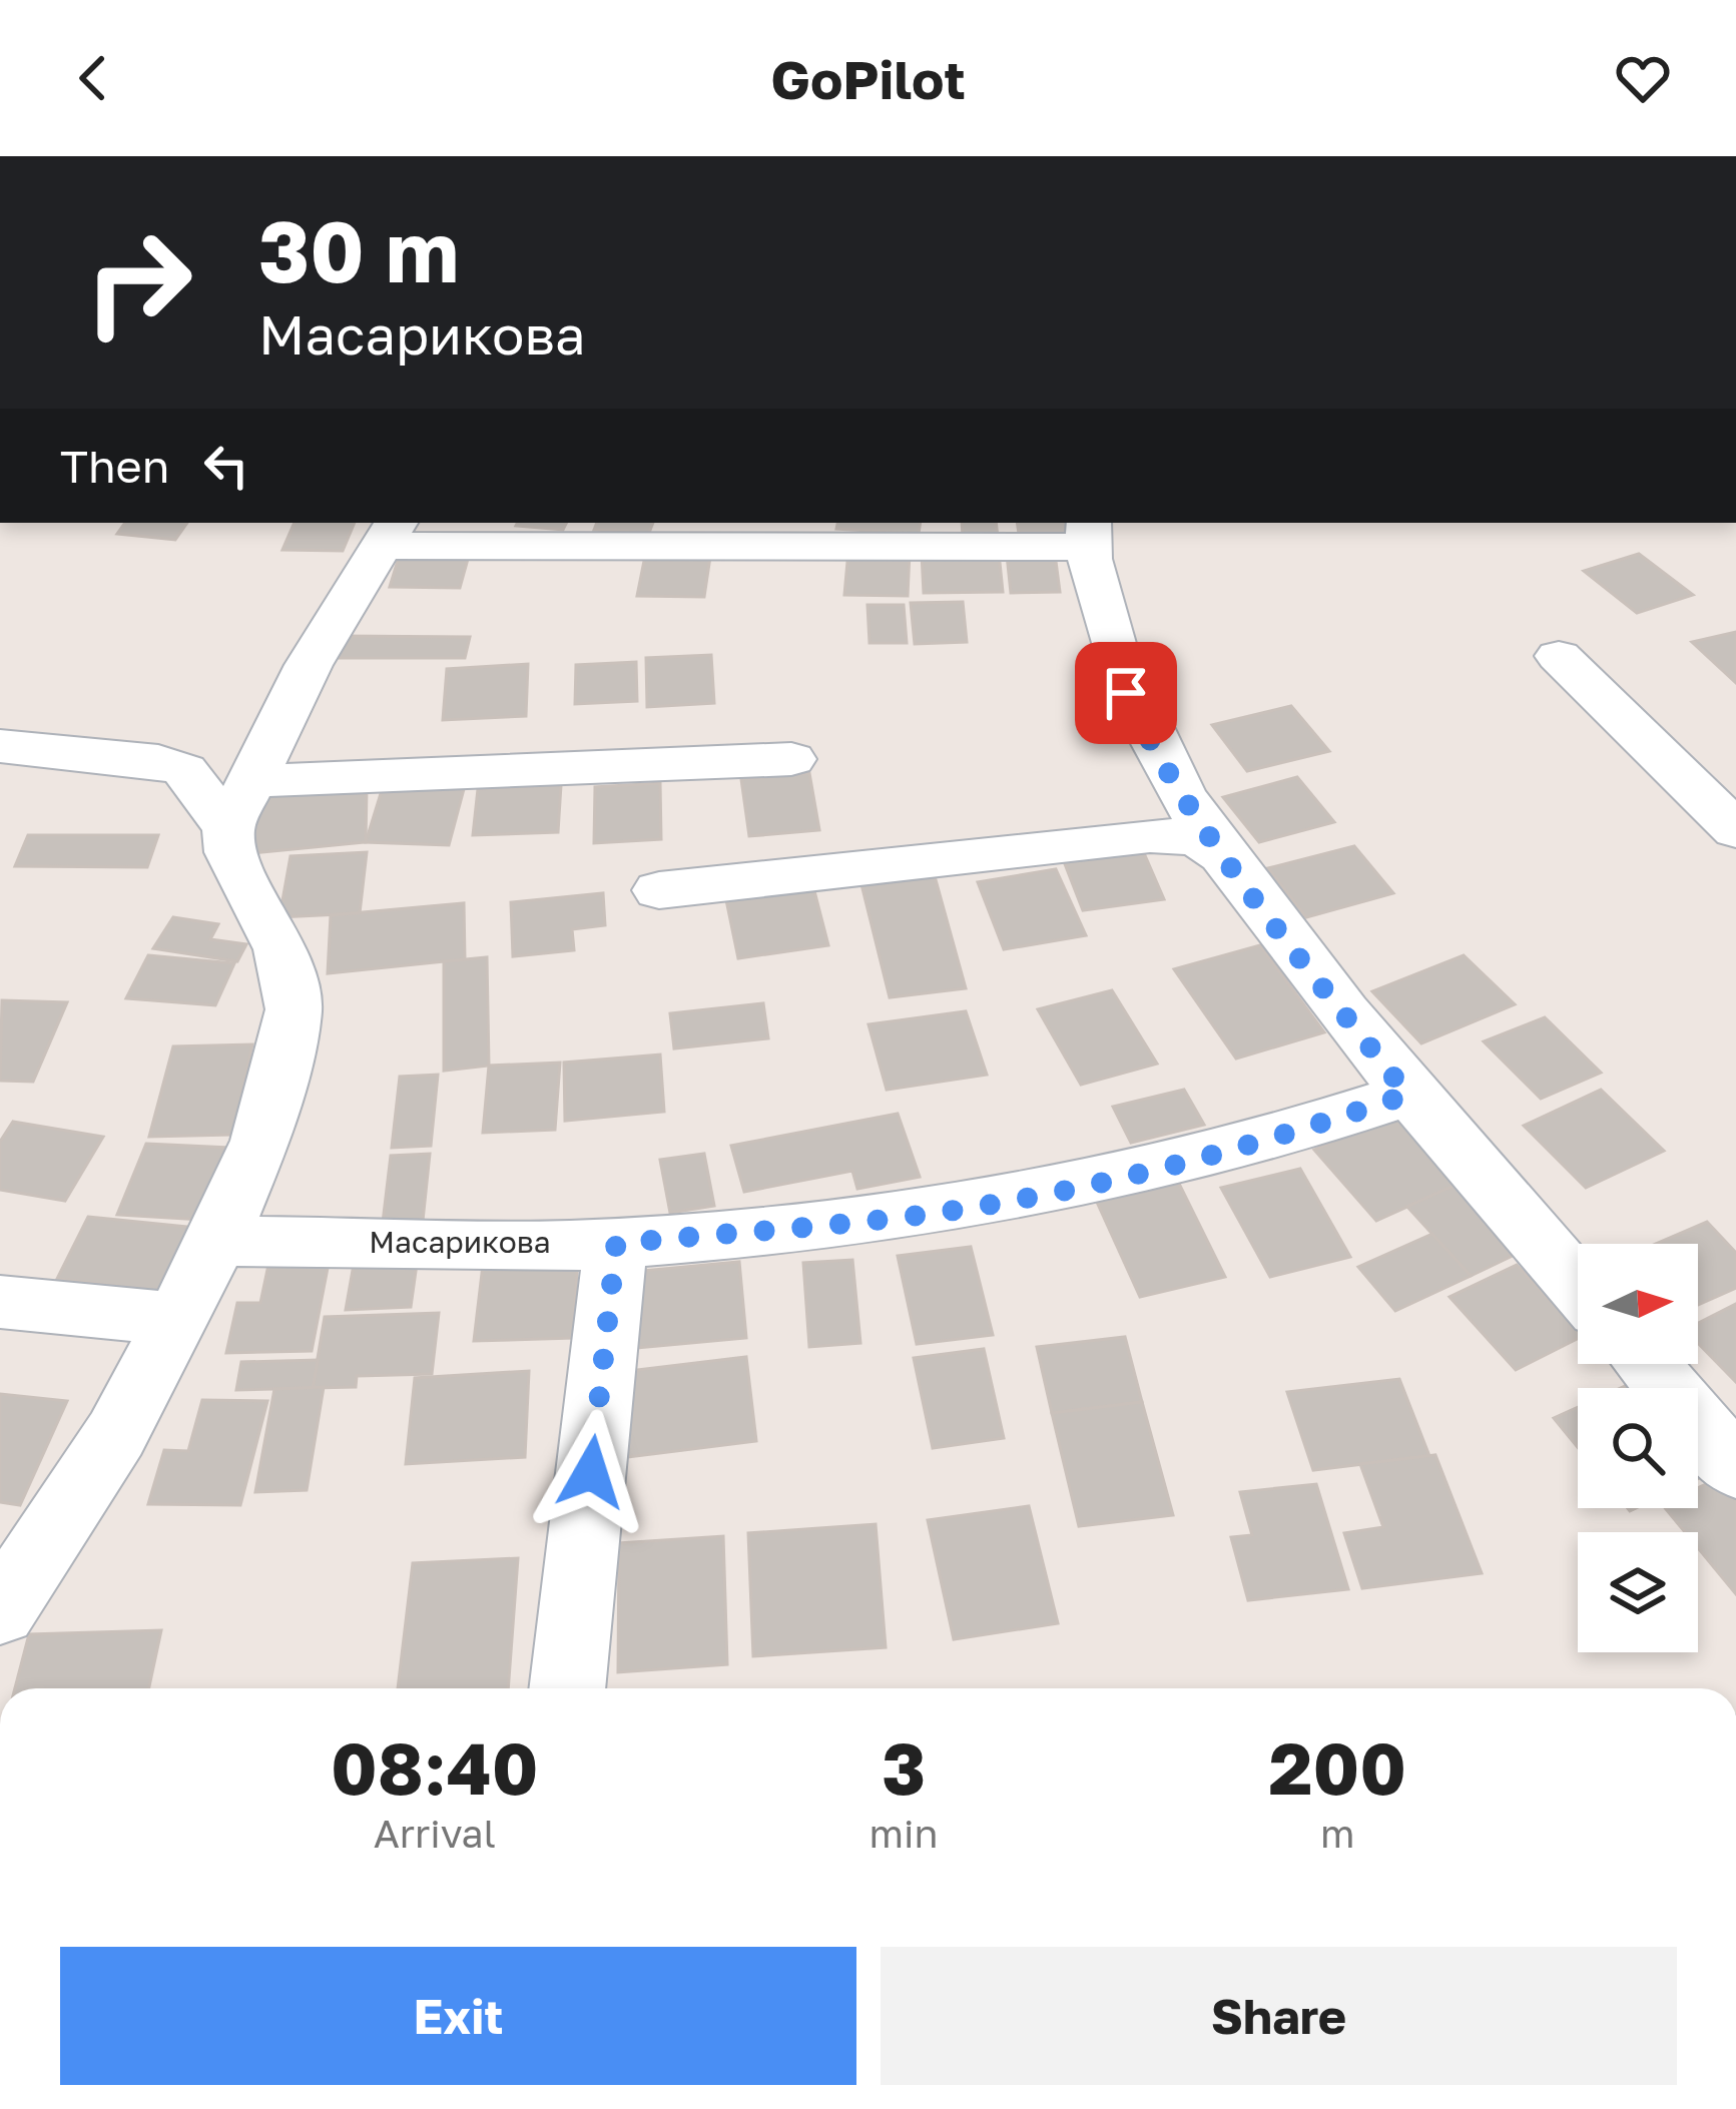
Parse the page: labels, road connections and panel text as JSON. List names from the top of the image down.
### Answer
{
  "streets": {
    "street": ["Масарикова"]
  },
  "north": "right",
  "page": {
    "header": "GoPilot",
    "turn": ["30 m", "Масарикова"],
    "then": "Then",
    "eta": [
      "08:40",
      "Arrival",
      "3",
      "min",
      "200",
      "m"
    ],
    "buttons": ["Exit", "Share"]
  }
}
